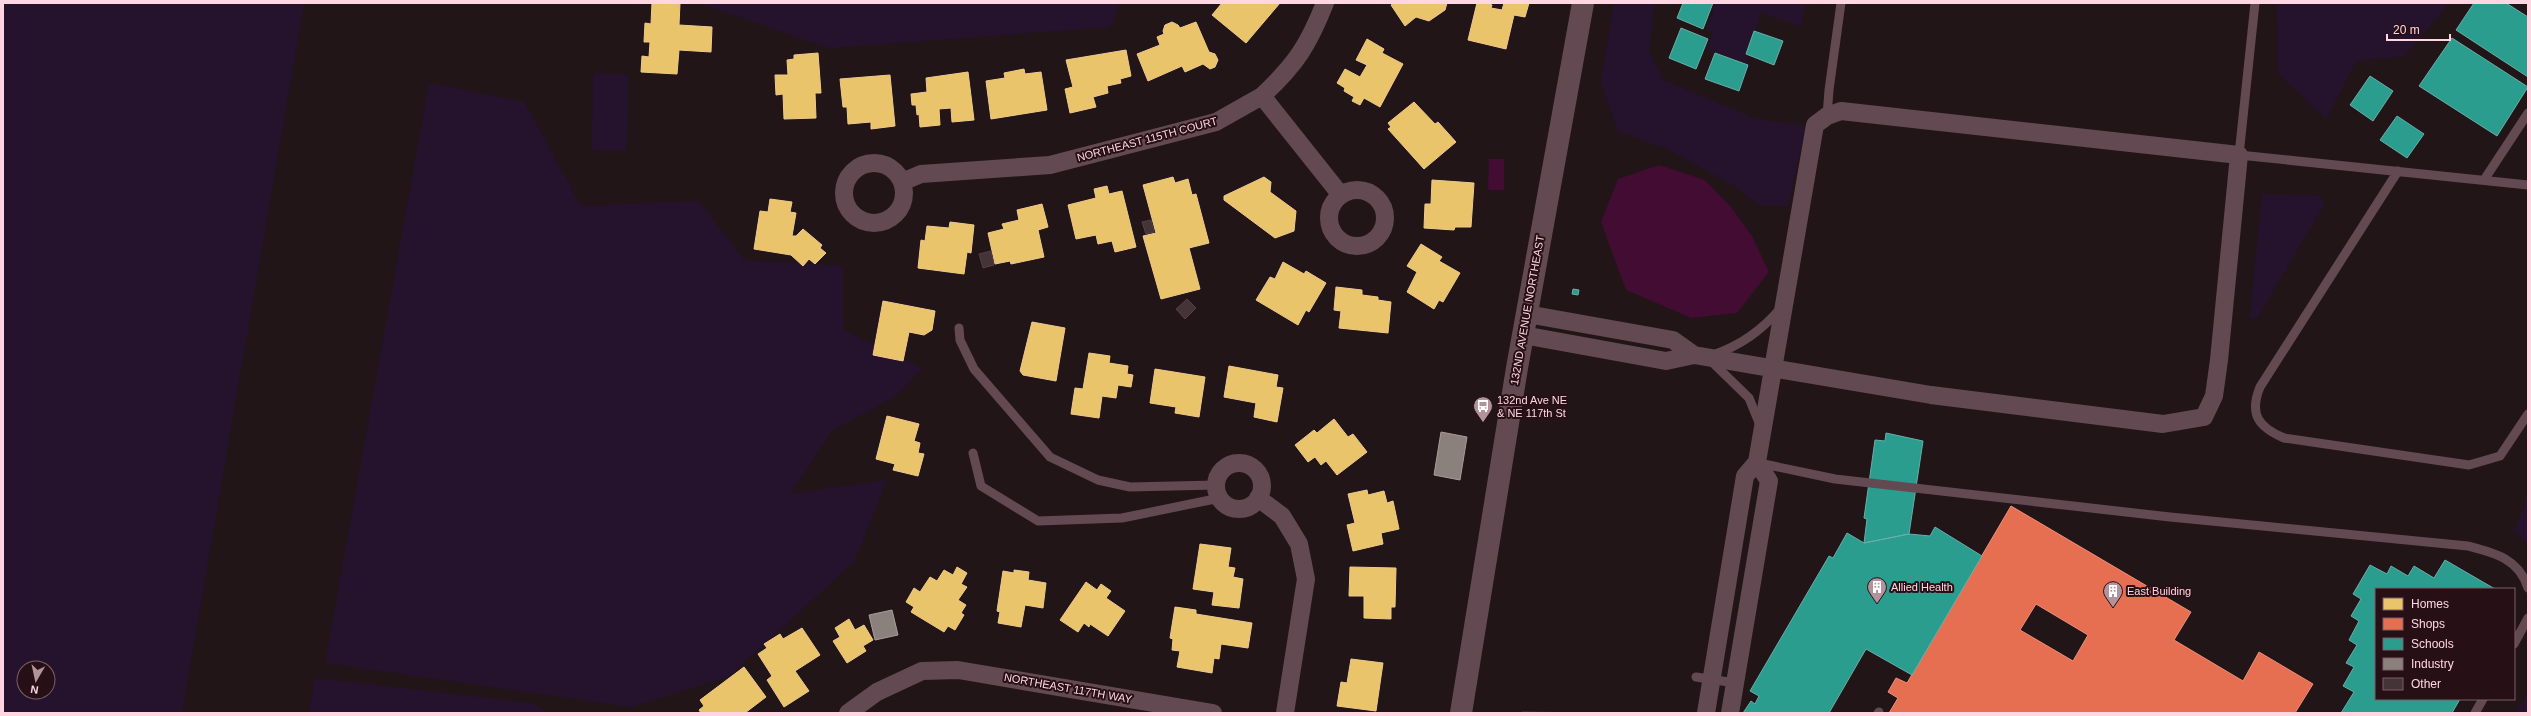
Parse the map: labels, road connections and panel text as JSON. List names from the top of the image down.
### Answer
{
  "streets": {
    "street": ["NORTHEAST 115TH COURT", "132ND AVENUE NORTHEAST", "NORTHEAST 117TH WAY"]
  },
  "places": {
    "bus stop": ["132nd Ave NE & NE 117th St"],
    "building": ["Allied Health", "East Building"]
  },
  "legend": [
    "Homes",
    "Shops",
    "Schools",
    "Industry",
    "Other"
  ],
  "scale_bar": "20 m",
  "north": "bottom"
}
